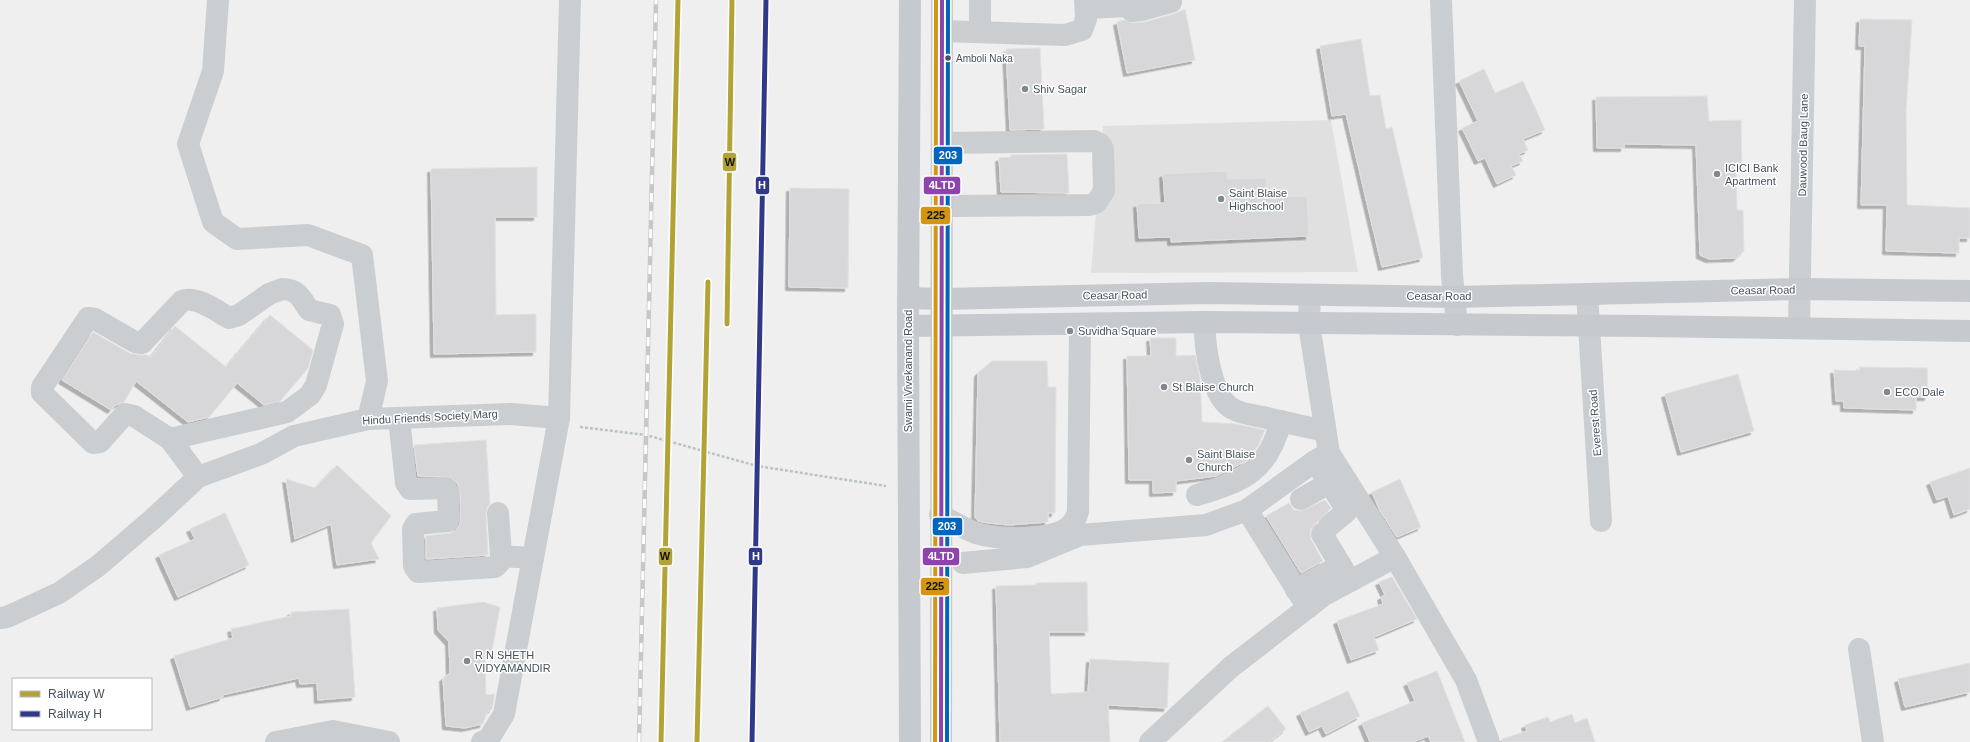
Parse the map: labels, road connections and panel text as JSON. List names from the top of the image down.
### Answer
{
  "streets": {
    "main road": ["Ceasar Road", "Swami Vivekanand Road"],
    "street": ["Dauwood Baug Lane", "Hindu Friends Society Marg", "Everest Road"]
  },
  "crossings": [
    ["Dauwood Baug Lane", "Ceasar Road"],
    ["Ceasar Road", "Swami Vivekanand Road"],
    ["Ceasar Road", "Everest Road"]
  ],
  "places": [
    "Amboli Naka",
    "Shiv Sagar",
    "ICICI Bank Apartment",
    "Saint Blaise Highschool",
    "Suvidha Square",
    "St Blaise Church",
    "ECO Dale",
    "Saint Blaise Church",
    "R N SHETH VIDYAMANDIR"
  ],
  "lines": [
    "rail line W",
    "rail line H",
    "transit line 4LTD",
    "transit line 203",
    "transit line 225"
  ],
  "legend": ["Railway W", "Railway H"]
}
